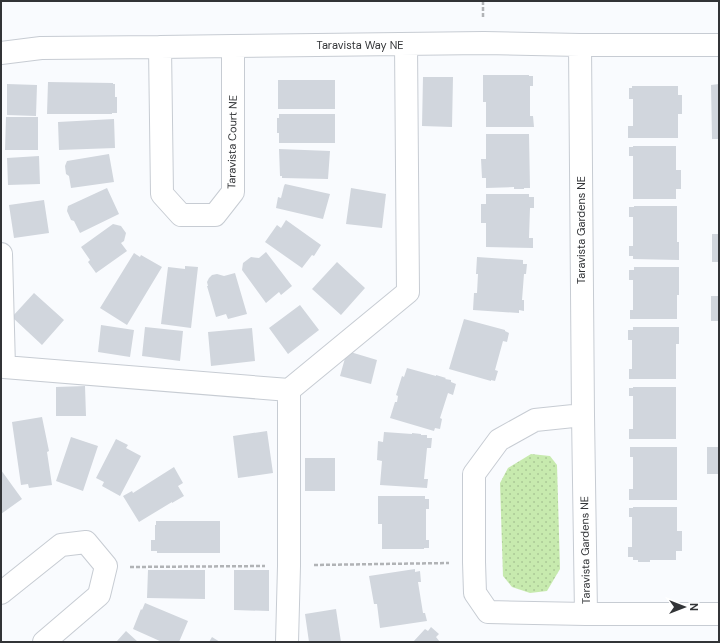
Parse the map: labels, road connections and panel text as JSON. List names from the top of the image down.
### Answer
{
  "streets": {
    "street": ["Taravista Way NE", "Taravista Court NE", "Taravista Gardens NE"]
  },
  "crossings": [
    ["Taravista Way NE", "Taravista Court NE"],
    ["Taravista Way NE", "Taravista Gardens NE"]
  ],
  "north": "right"
}
